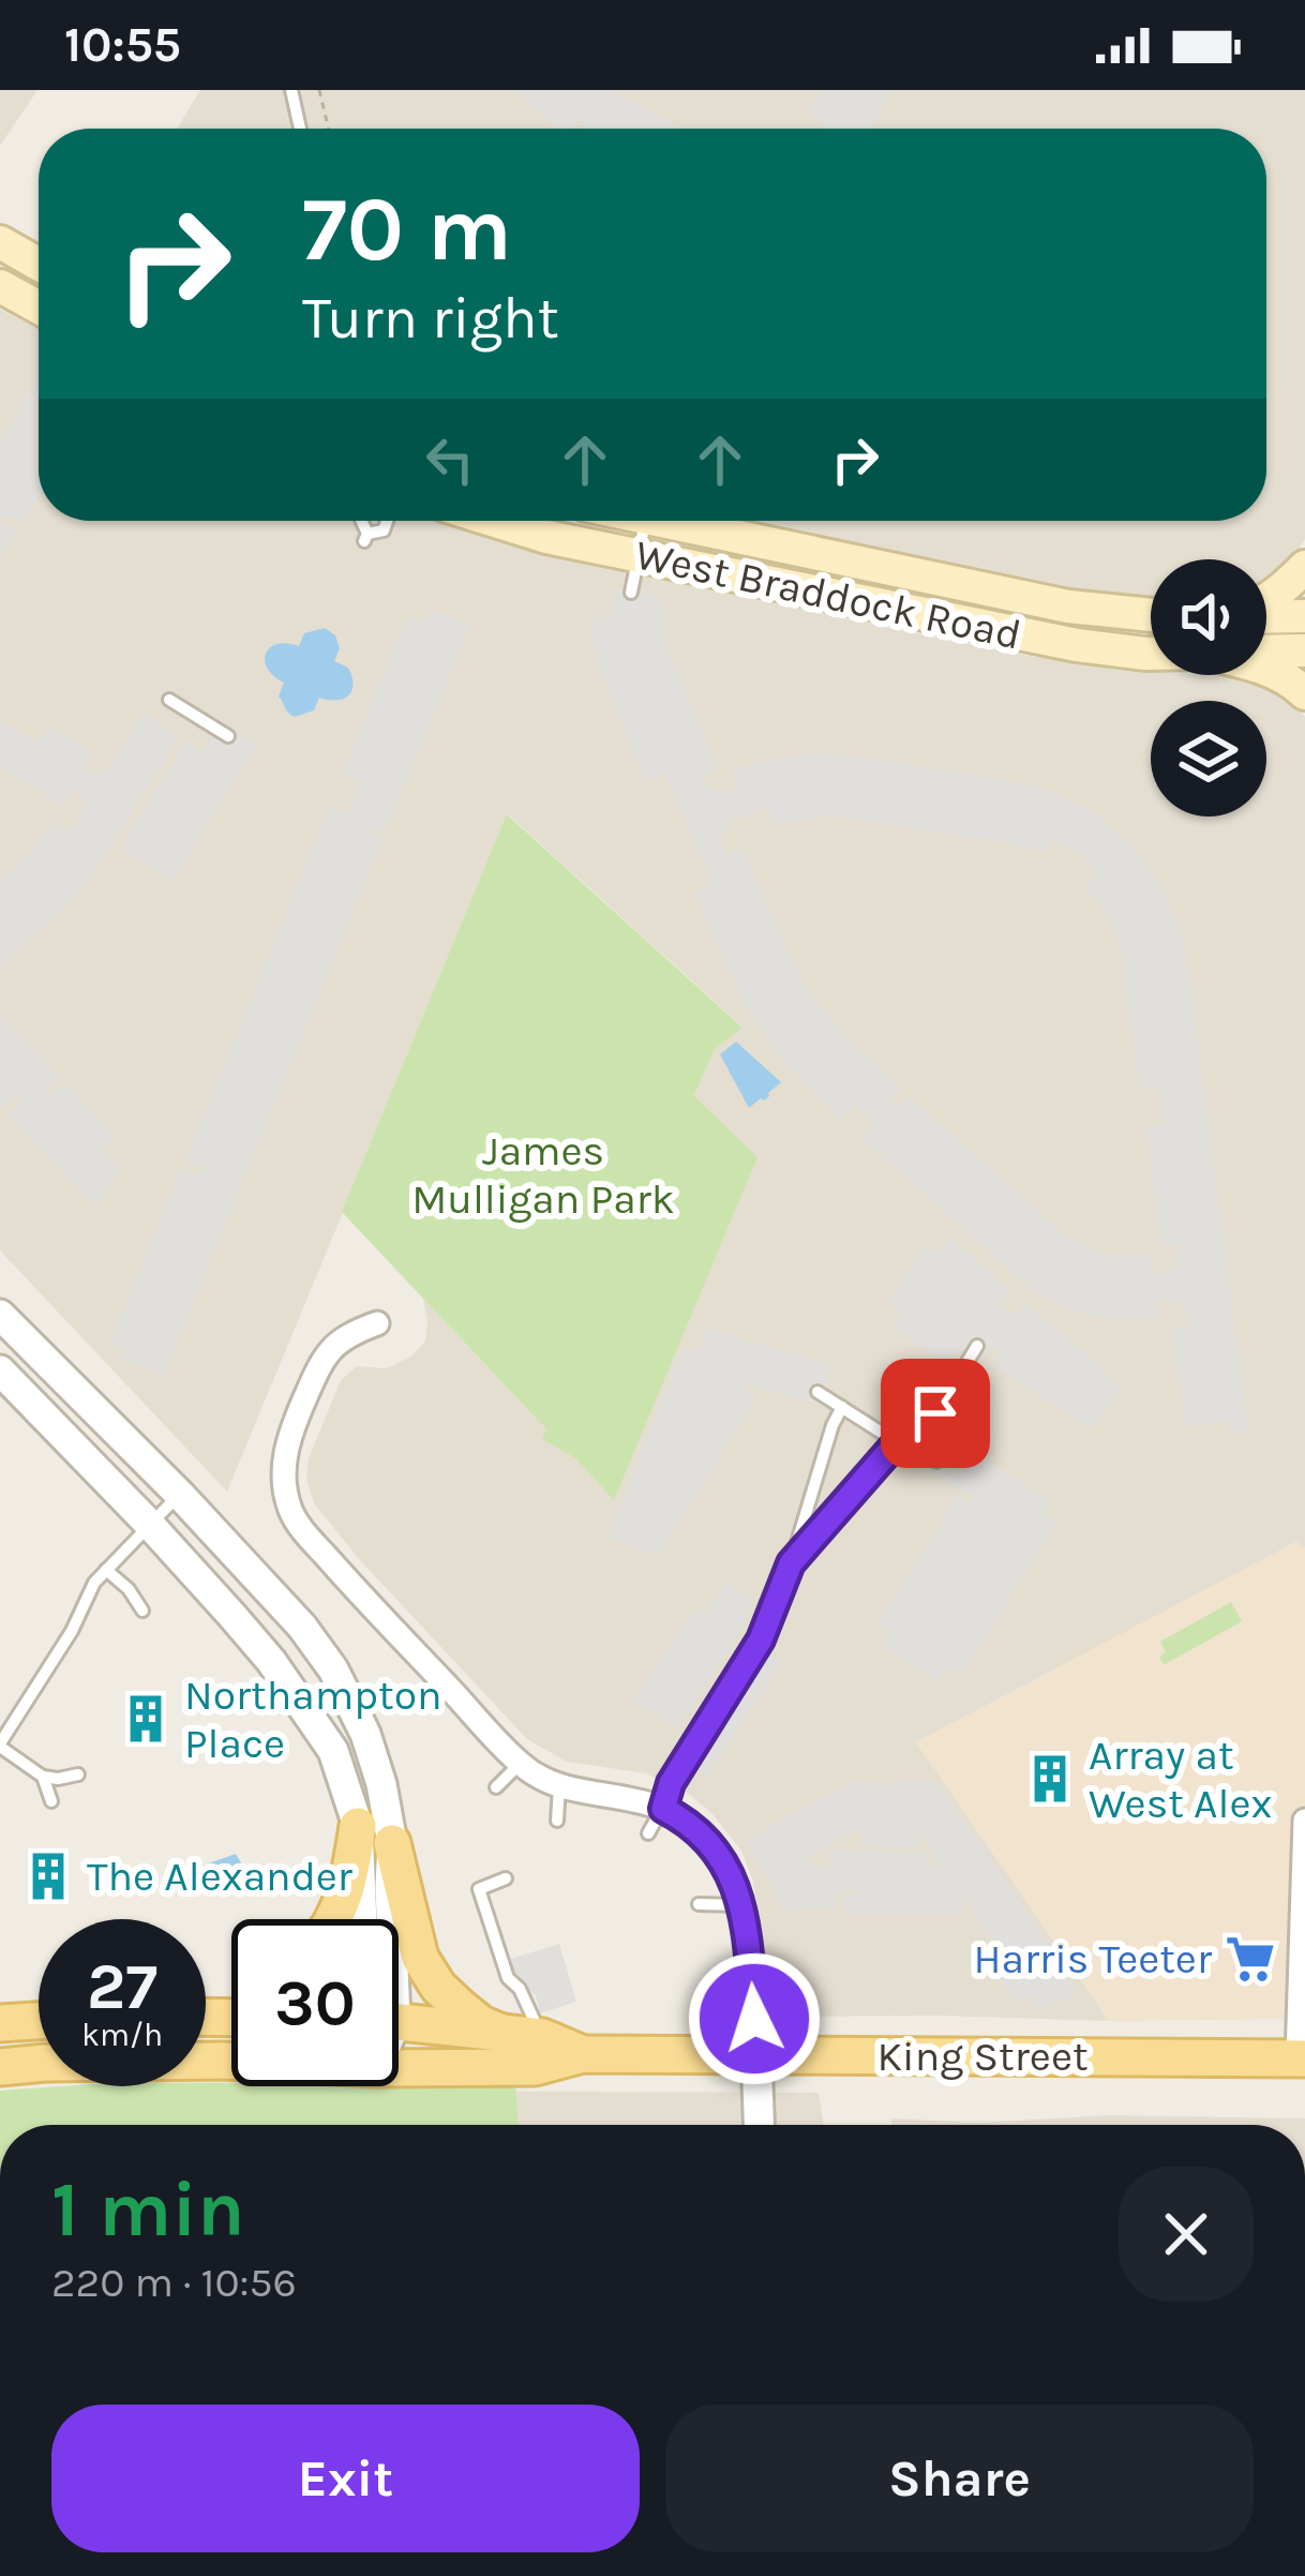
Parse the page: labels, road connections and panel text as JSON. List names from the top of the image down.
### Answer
{
  "streets": {
    "main road": ["West Braddock Road", "King Street"]
  },
  "parks": ["James Mulligan Park"],
  "places": {
    "building": ["Northampton Place", "Array at West Alex", "The Alexander"],
    "supermarket": ["Harris Teeter"]
  },
  "page": {
    "status": "10:55",
    "turn": ["70 m", "Turn right"],
    "speed": "27 km/h",
    "limit": "30",
    "heading": ["1 min", "220 m · 10:56"],
    "buttons": ["Exit", "Share"]
  }
}
